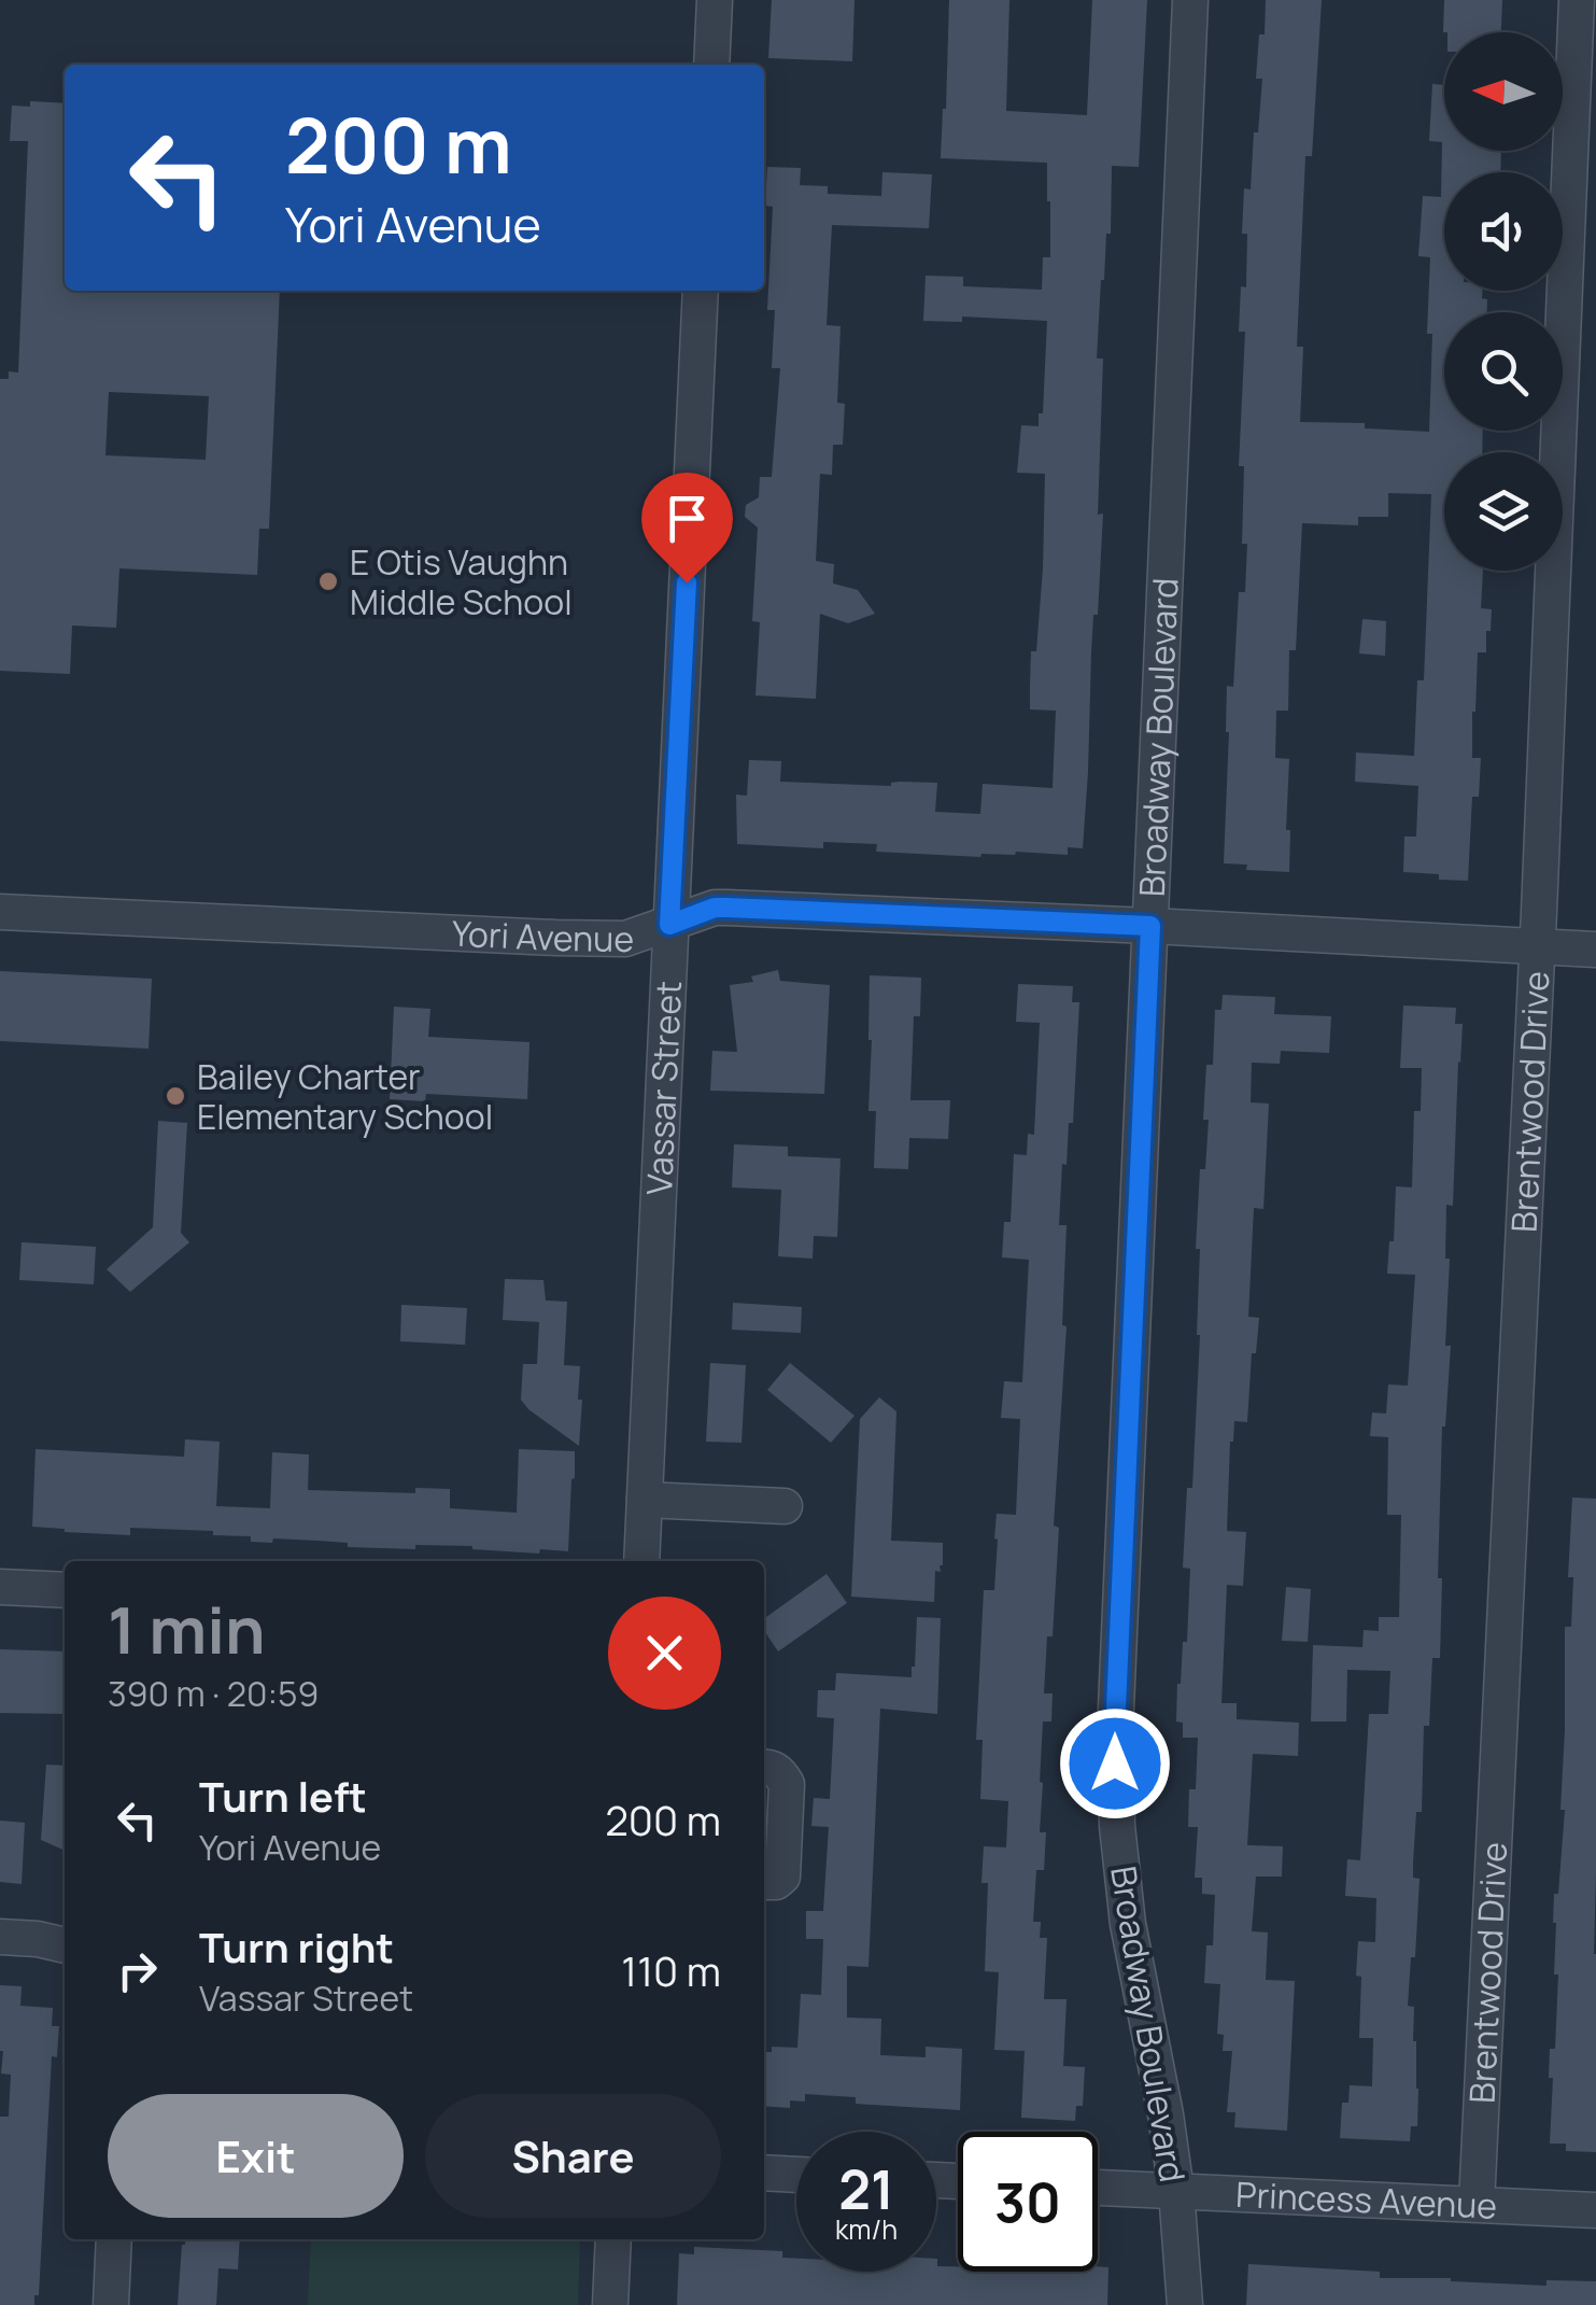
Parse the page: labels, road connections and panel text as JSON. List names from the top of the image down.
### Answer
{
  "streets": {
    "street": [
      "Broadway Boulevard",
      "Yori Avenue",
      "Vassar Street",
      "Brentwood Drive",
      "Princess Avenue"
    ]
  },
  "crossings": [
    ["Broadway Boulevard", "Yori Avenue"],
    ["Broadway Boulevard", "Princess Avenue"],
    ["Yori Avenue", "Vassar Street"],
    ["Yori Avenue", "Brentwood Drive"],
    ["Brentwood Drive", "Princess Avenue"]
  ],
  "places": ["E Otis Vaughn Middle School", "Bailey Charter Elementary School"],
  "north": "left",
  "page": {
    "turn": ["200 m", "Yori Avenue"],
    "heading": ["1 min", "390 m · 20:59"],
    "list": [
      {
        "name": "Turn left",
        "note": "Yori Avenue",
        "value": "200 m"
      },
      {
        "name": "Turn right",
        "note": "Vassar Street",
        "value": "110 m"
      }
    ],
    "buttons": ["Exit", "Share"],
    "speed": "21 km/h",
    "limit": "30"
  }
}
